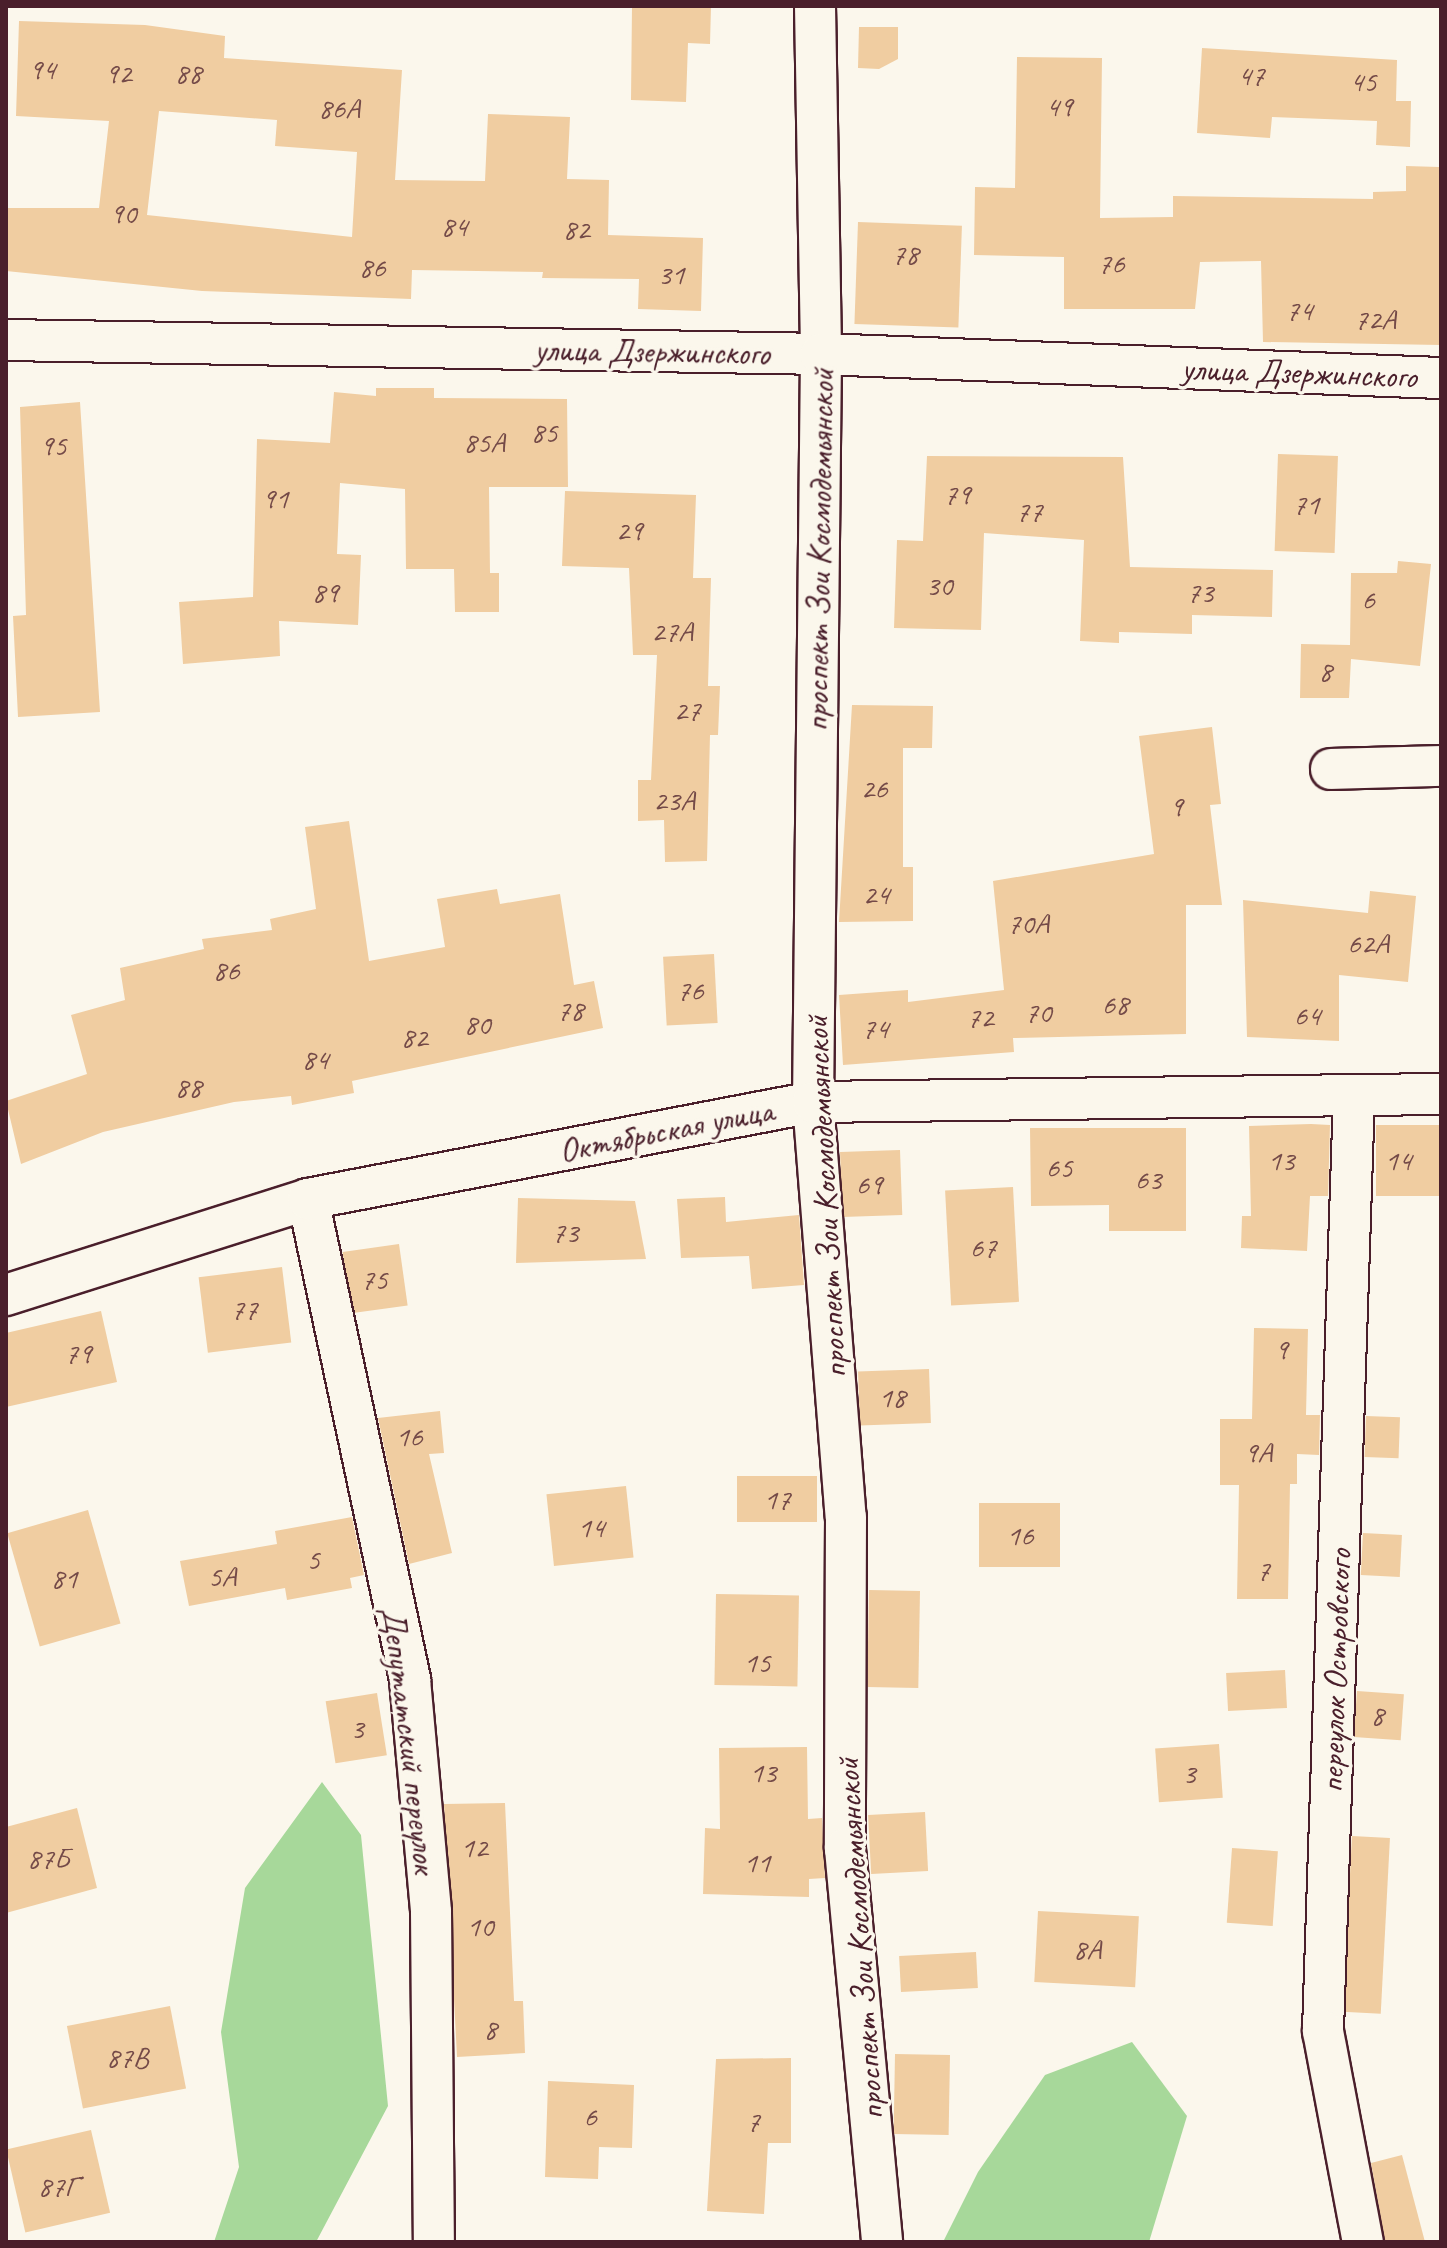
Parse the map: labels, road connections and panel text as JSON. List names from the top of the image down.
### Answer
{
  "streets": {
    "street": [
      "улица Дзержинского",
      "проспект Зои Космодемьянской",
      "Октябрьская улица",
      "переулок Островского",
      "Депутатский переулок"
    ]
  },
  "crossings": [
    ["улица Дзержинского", "проспект Зои Космодемьянской"],
    ["проспект Зои Космодемьянской", "Октябрьская улица"],
    ["Октябрьская улица", "переулок Островского"],
    ["Октябрьская улица", "Депутатский переулок"]
  ],
  "house_numbers": [
    "94",
    "92",
    "88",
    "47",
    "45",
    "49",
    "86А",
    "90",
    "84",
    "82",
    "78",
    "76",
    "86",
    "31",
    "74",
    "72А",
    "85",
    "85А",
    "95",
    "79",
    "91",
    "71",
    "77",
    "29",
    "30",
    "89",
    "73",
    "6",
    "27А",
    "8",
    "27",
    "26",
    "23А",
    "9",
    "24",
    "70А",
    "62А",
    "86",
    "76",
    "68",
    "78",
    "70",
    "64",
    "72",
    "80",
    "74",
    "82",
    "84",
    "88",
    "13",
    "14",
    "65",
    "63",
    "69",
    "73",
    "67",
    "75",
    "77",
    "9",
    "79",
    "18",
    "16",
    "9А",
    "17",
    "14",
    "16",
    "5",
    "7",
    "5А",
    "81",
    "15",
    "8",
    "3",
    "13",
    "3",
    "12",
    "87Б",
    "11",
    "10",
    "8А",
    "8",
    "87В",
    "6",
    "7",
    "87Г"
  ]
}
